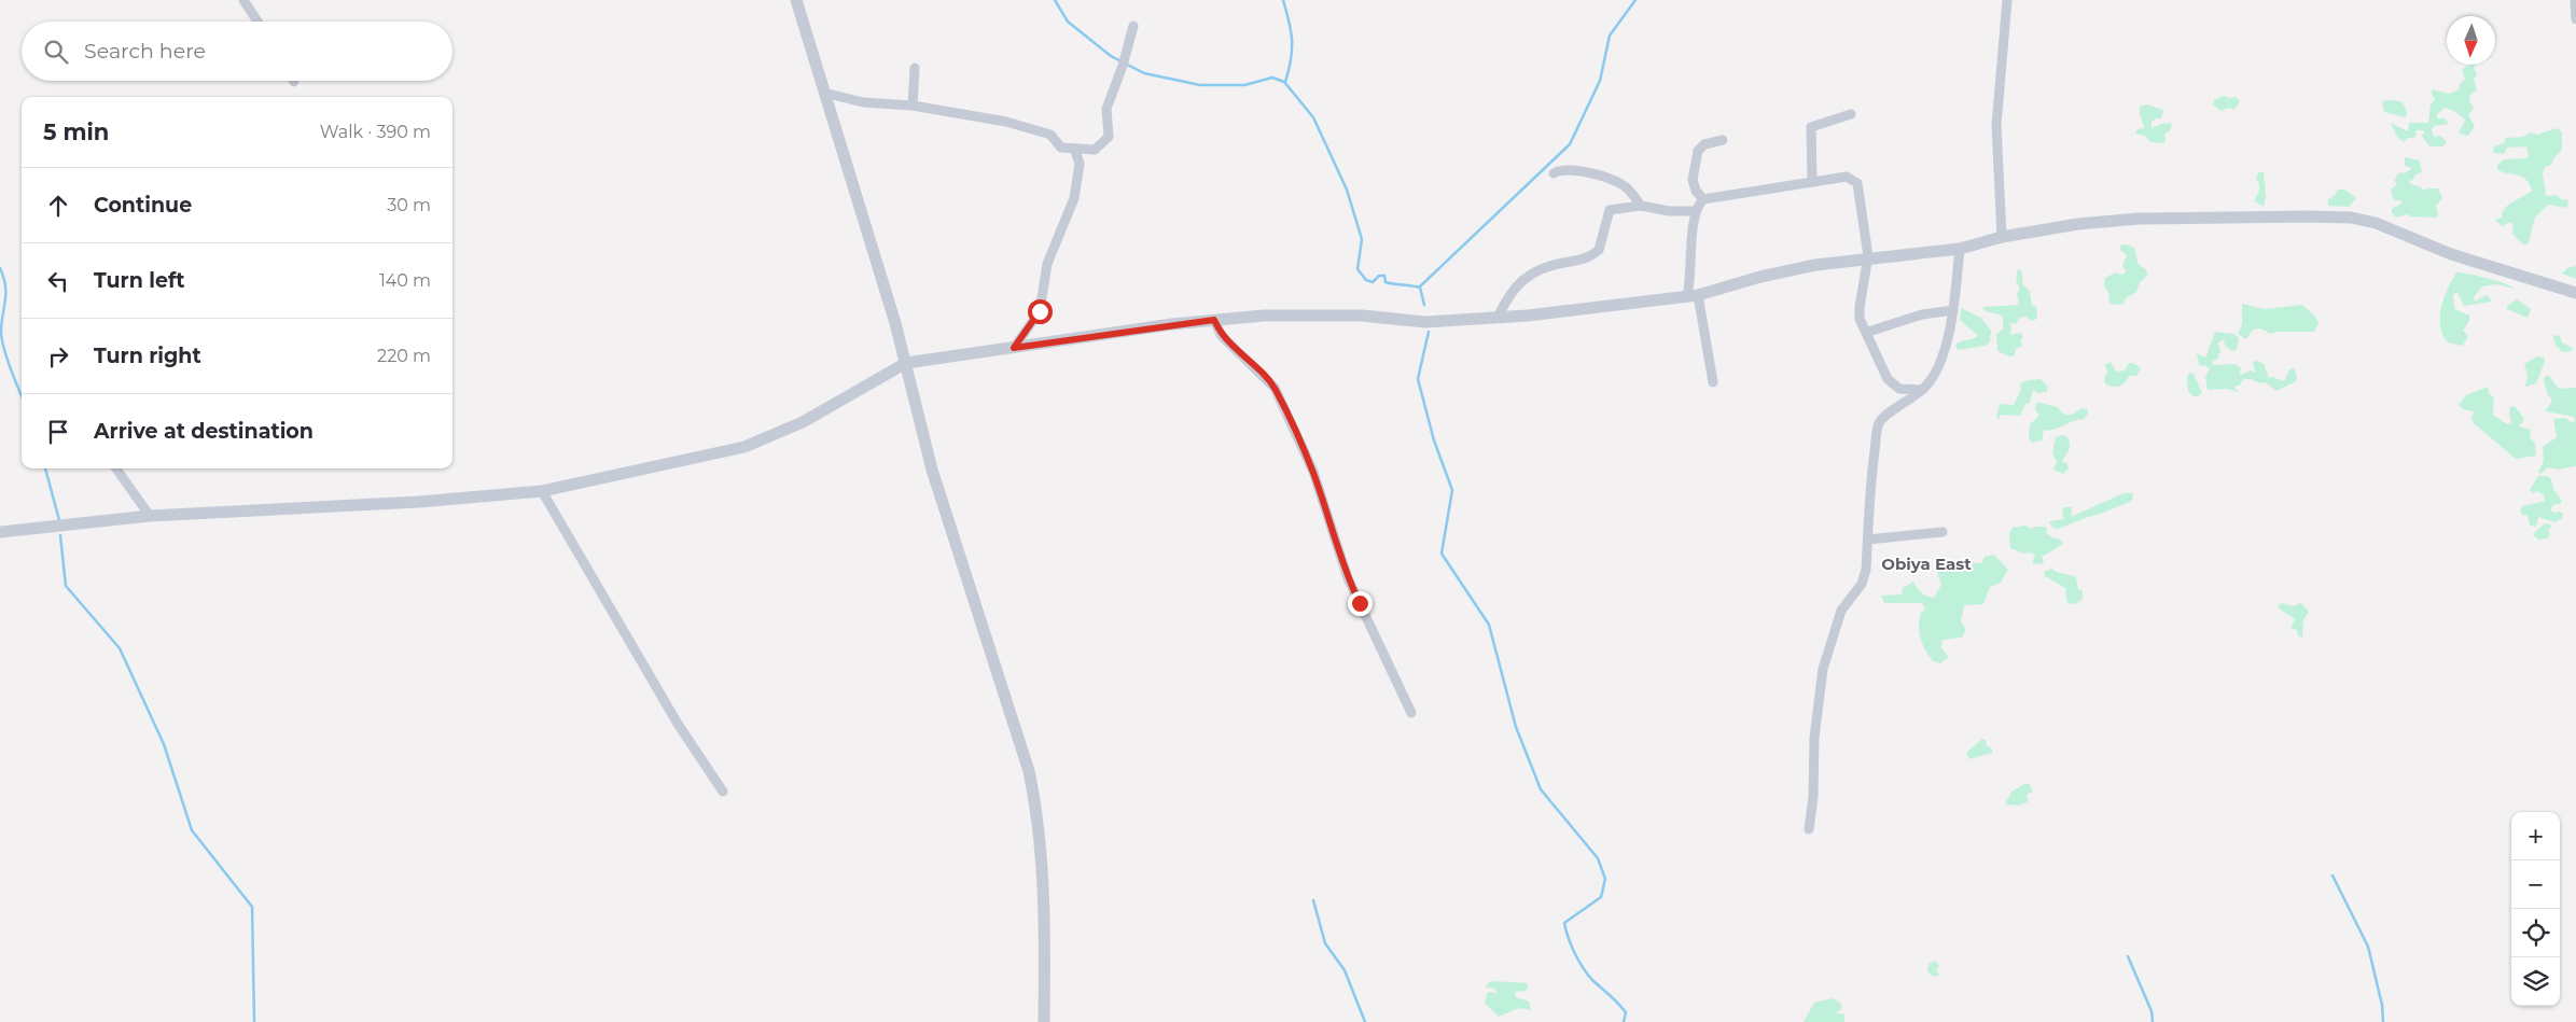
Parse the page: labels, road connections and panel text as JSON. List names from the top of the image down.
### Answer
{
  "districts": ["Obiya East"],
  "north": "bottom",
  "page": {
    "search": "Search here",
    "heading": ["5 min", "Walk · 390 m"],
    "list": [
      ["Continue", "30 m"],
      ["Turn left", "140 m"],
      ["Turn right", "220 m"],
      "Arrive at destination"
    ],
    "map_buttons": ["+", "−"]
  }
}
